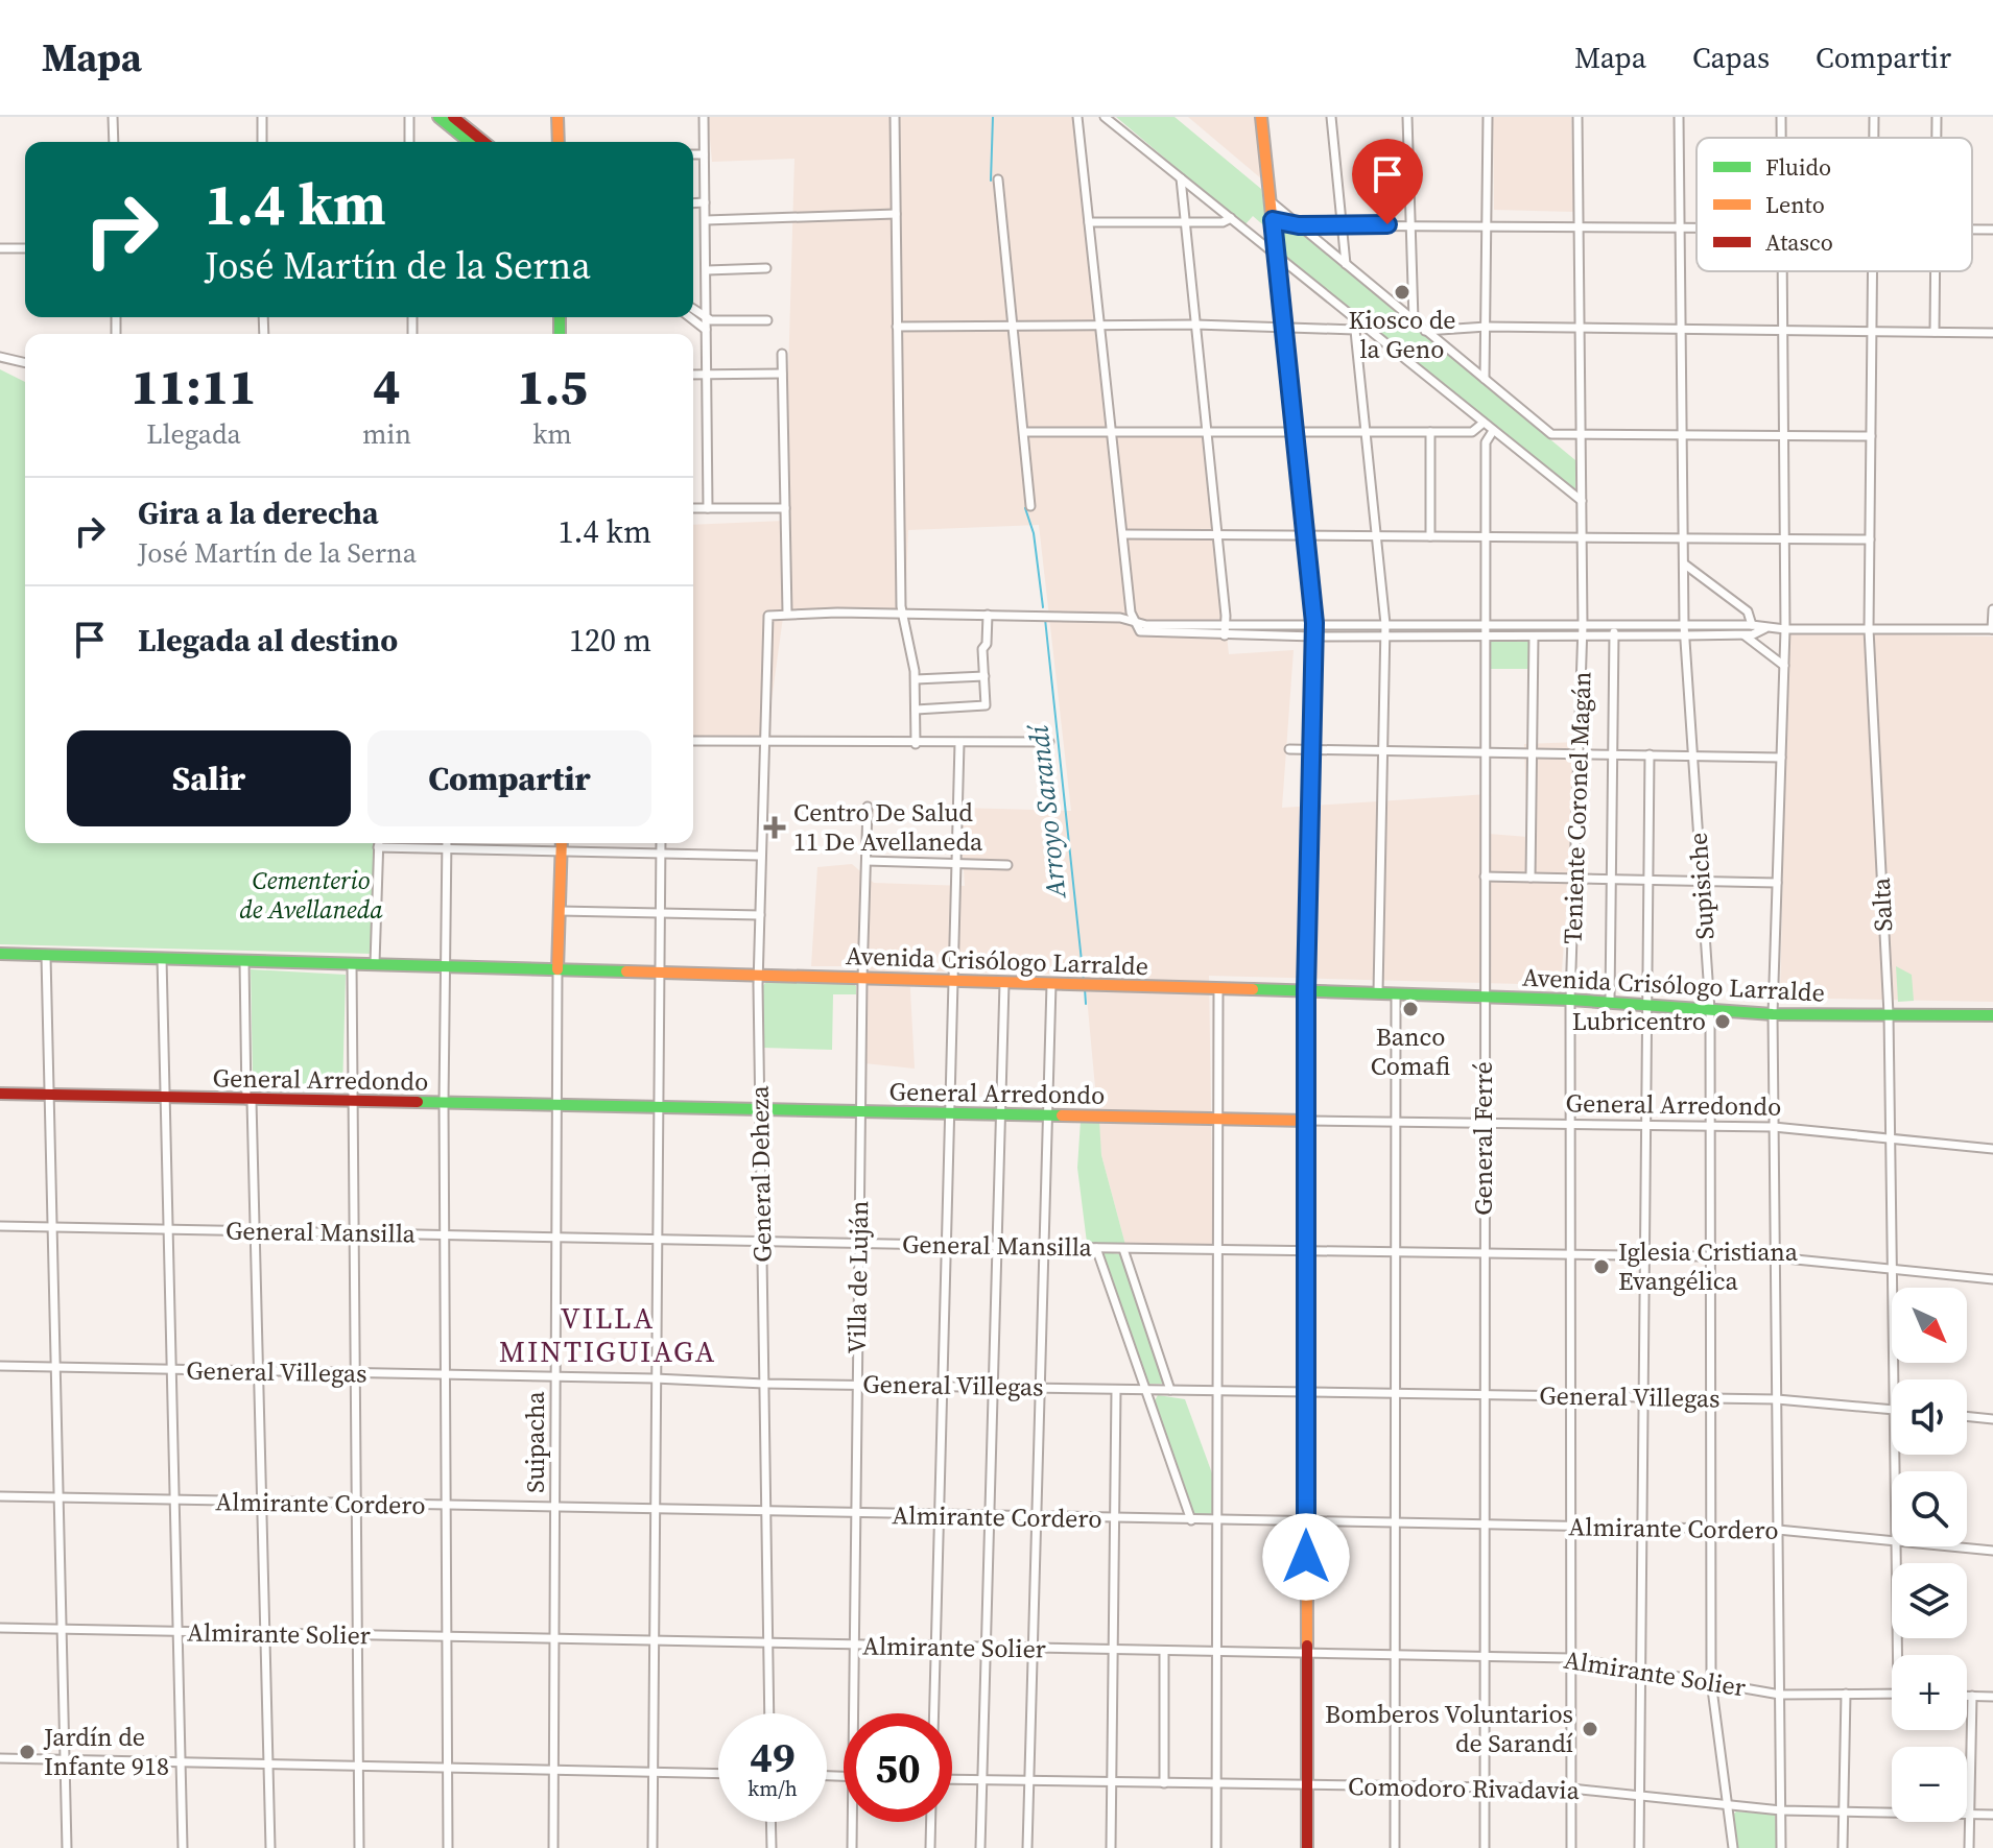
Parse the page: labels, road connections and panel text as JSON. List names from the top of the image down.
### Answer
{
  "streets": {
    "street": [
      "Teniente Coronel Magán",
      "Supisiche",
      "Salta",
      "Avenida Crisólogo Larralde",
      "General Arredondo",
      "General Ferré",
      "General Deheza",
      "General Mansilla",
      "Villa de Luján",
      "General Villegas",
      "Suipacha",
      "Almirante Cordero",
      "Almirante Solier",
      "Comodoro Rivadavia"
    ]
  },
  "crossings": [
    ["Teniente Coronel Magán", "Avenida Crisólogo Larralde"],
    ["Teniente Coronel Magán", "General Arredondo"],
    ["Teniente Coronel Magán", "General Mansilla"],
    ["Teniente Coronel Magán", "General Villegas"],
    ["Teniente Coronel Magán", "Almirante Cordero"],
    ["Teniente Coronel Magán", "Almirante Solier"],
    ["Teniente Coronel Magán", "Comodoro Rivadavia"],
    ["Supisiche", "Avenida Crisólogo Larralde"],
    ["Supisiche", "General Arredondo"],
    ["Supisiche", "General Mansilla"],
    ["Supisiche", "General Villegas"],
    ["Supisiche", "Almirante Cordero"],
    ["Supisiche", "Almirante Solier"],
    ["Supisiche", "Comodoro Rivadavia"],
    ["Salta", "Avenida Crisólogo Larralde"],
    ["Salta", "General Arredondo"],
    ["Salta", "General Mansilla"],
    ["Avenida Crisólogo Larralde", "General Ferré"],
    ["Avenida Crisólogo Larralde", "General Deheza"],
    ["Avenida Crisólogo Larralde", "Villa de Luján"],
    ["Avenida Crisólogo Larralde", "Suipacha"],
    ["General Arredondo", "General Ferré"],
    ["General Arredondo", "General Deheza"],
    ["General Arredondo", "Villa de Luján"],
    ["General Arredondo", "Suipacha"],
    ["General Ferré", "General Mansilla"],
    ["General Ferré", "General Villegas"],
    ["General Ferré", "Almirante Cordero"],
    ["General Ferré", "Almirante Solier"],
    ["General Ferré", "Comodoro Rivadavia"],
    ["General Deheza", "General Mansilla"],
    ["General Deheza", "General Villegas"],
    ["General Deheza", "Almirante Cordero"],
    ["General Deheza", "Almirante Solier"],
    ["General Mansilla", "Villa de Luján"],
    ["General Mansilla", "Suipacha"],
    ["Villa de Luján", "General Villegas"],
    ["Villa de Luján", "Almirante Cordero"],
    ["Villa de Luján", "Almirante Solier"],
    ["General Villegas", "Suipacha"],
    ["Suipacha", "Almirante Cordero"],
    ["Suipacha", "Almirante Solier"]
  ],
  "districts": ["VILLA MINTIGUIAGA"],
  "water": ["Arroyo Sarandí"],
  "parks": ["Cementerio de Avellaneda"],
  "places": {
    "other": [
      "Kiosco de la Geno",
      "Banco Comafi",
      "Lubricentro",
      "Iglesia Cristiana Evangélica",
      "Bomberos Voluntarios de Sarandí",
      "Jardín de Infante 918"
    ],
    "health": ["Centro De Salud 11 De Avellaneda"]
  },
  "legend": ["Fluido", "Lento", "Atasco"],
  "north": "bottom right",
  "page": {
    "header": "Mapa",
    "nav": ["Mapa", "Capas", "Compartir"],
    "turn": ["1.4 km", "José Martín de la Serna"],
    "eta": [
      "11:11",
      "Llegada",
      "4",
      "min",
      "1.5",
      "km"
    ],
    "list": [
      {
        "name": "Gira a la derecha",
        "note": "José Martín de la Serna",
        "value": "1.4 km"
      },
      {
        "name": "Llegada al destino",
        "value": "120 m"
      }
    ],
    "buttons": ["Salir", "Compartir"],
    "map_buttons": ["+", "−"],
    "speed": "49 km/h",
    "limit": "50"
  }
}
